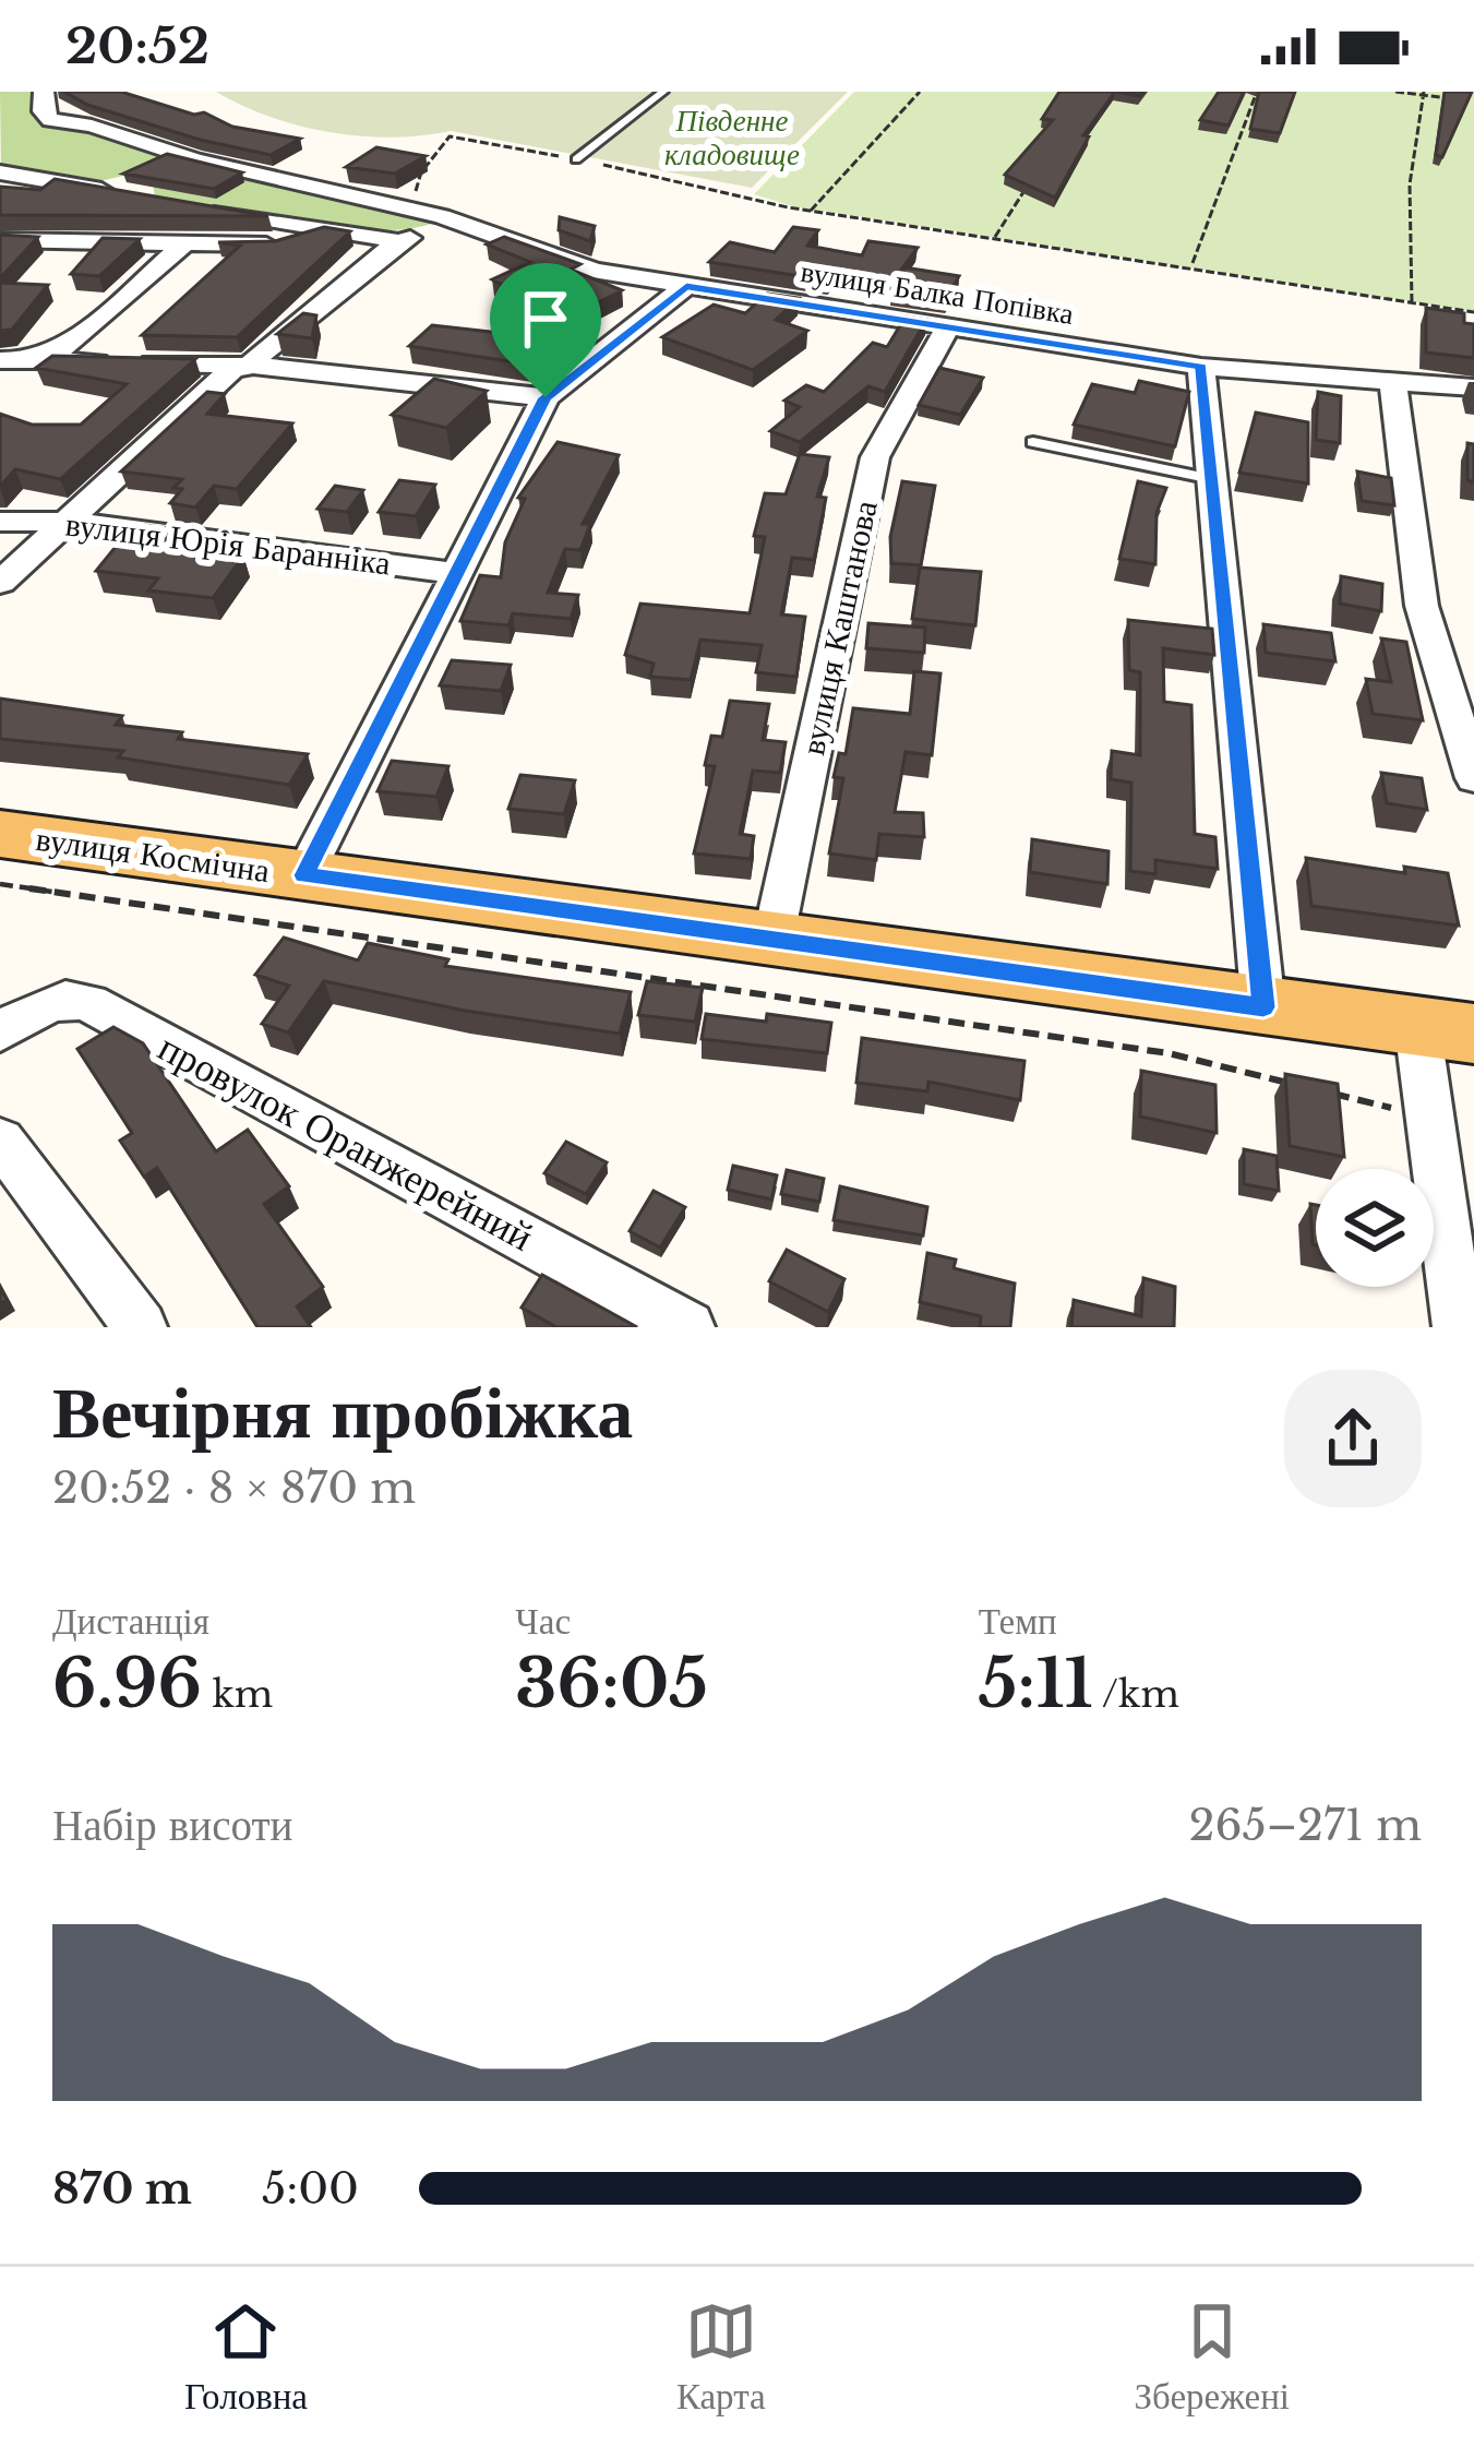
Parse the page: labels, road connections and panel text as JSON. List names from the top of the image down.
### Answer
{
  "streets": {
    "main road": ["вулиця Космічна"],
    "street": [
      "вулиця Балка Попівка",
      "вулиця Юрія Баранніка",
      "вулиця Каштанова",
      "провулок Оранжерейний"
    ]
  },
  "crossings": [
    ["вулиця Балка Попівка", "вулиця Каштанова"],
    ["вулиця Каштанова", "вулиця Космічна"]
  ],
  "parks": ["Південне кладовище"],
  "page": {
    "status": "20:52",
    "heading": ["Вечірня пробіжка", "20:52 · 8 × 870 m"],
    "stats": [
      ["Дистанція", "6.96 km"],
      ["Час", "36:05"],
      ["Темп", "5:11 /km"]
    ],
    "chart": ["Набір висоти", "265–271 m"],
    "list": [
      {
        "name": "870 m",
        "note": "5:00"
      }
    ],
    "tabs": ["Головна", "Карта", "Збережені"]
  }
}
